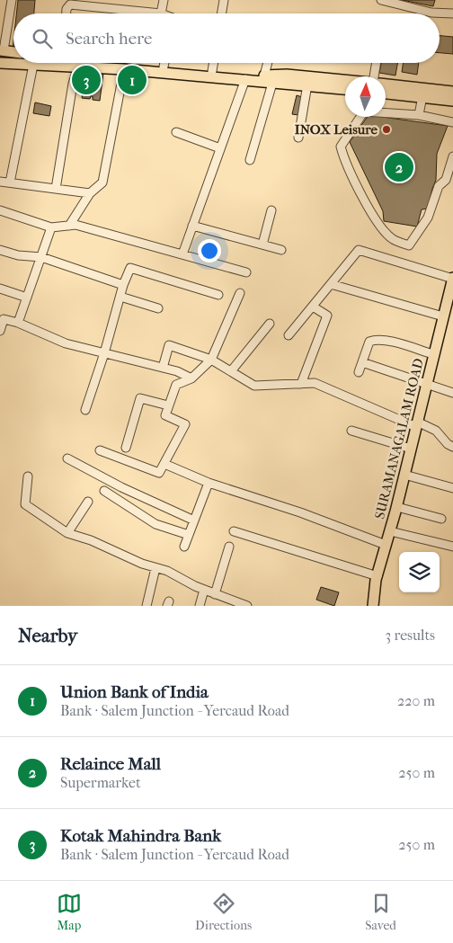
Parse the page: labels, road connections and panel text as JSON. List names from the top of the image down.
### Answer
{
  "streets": {
    "main road": ["SURAMANAGALAM ROAD"]
  },
  "places": ["INOX Leisure"],
  "north": "top",
  "page": {
    "search": "Search here",
    "pins": ["1", "3", "2"],
    "heading": ["Nearby", "3 results"],
    "list": [
      {
        "mark": "1",
        "name": "Union Bank of India",
        "note": "Bank · Salem Junction - Yercaud Road",
        "value": "220 m"
      },
      {
        "mark": "2",
        "name": "Relaince Mall",
        "note": "Supermarket",
        "value": "250 m"
      },
      {
        "mark": "3",
        "name": "Kotak Mahindra Bank",
        "note": "Bank · Salem Junction - Yercaud Road",
        "value": "250 m"
      }
    ],
    "nav": ["Map", "Directions", "Saved"]
  }
}
